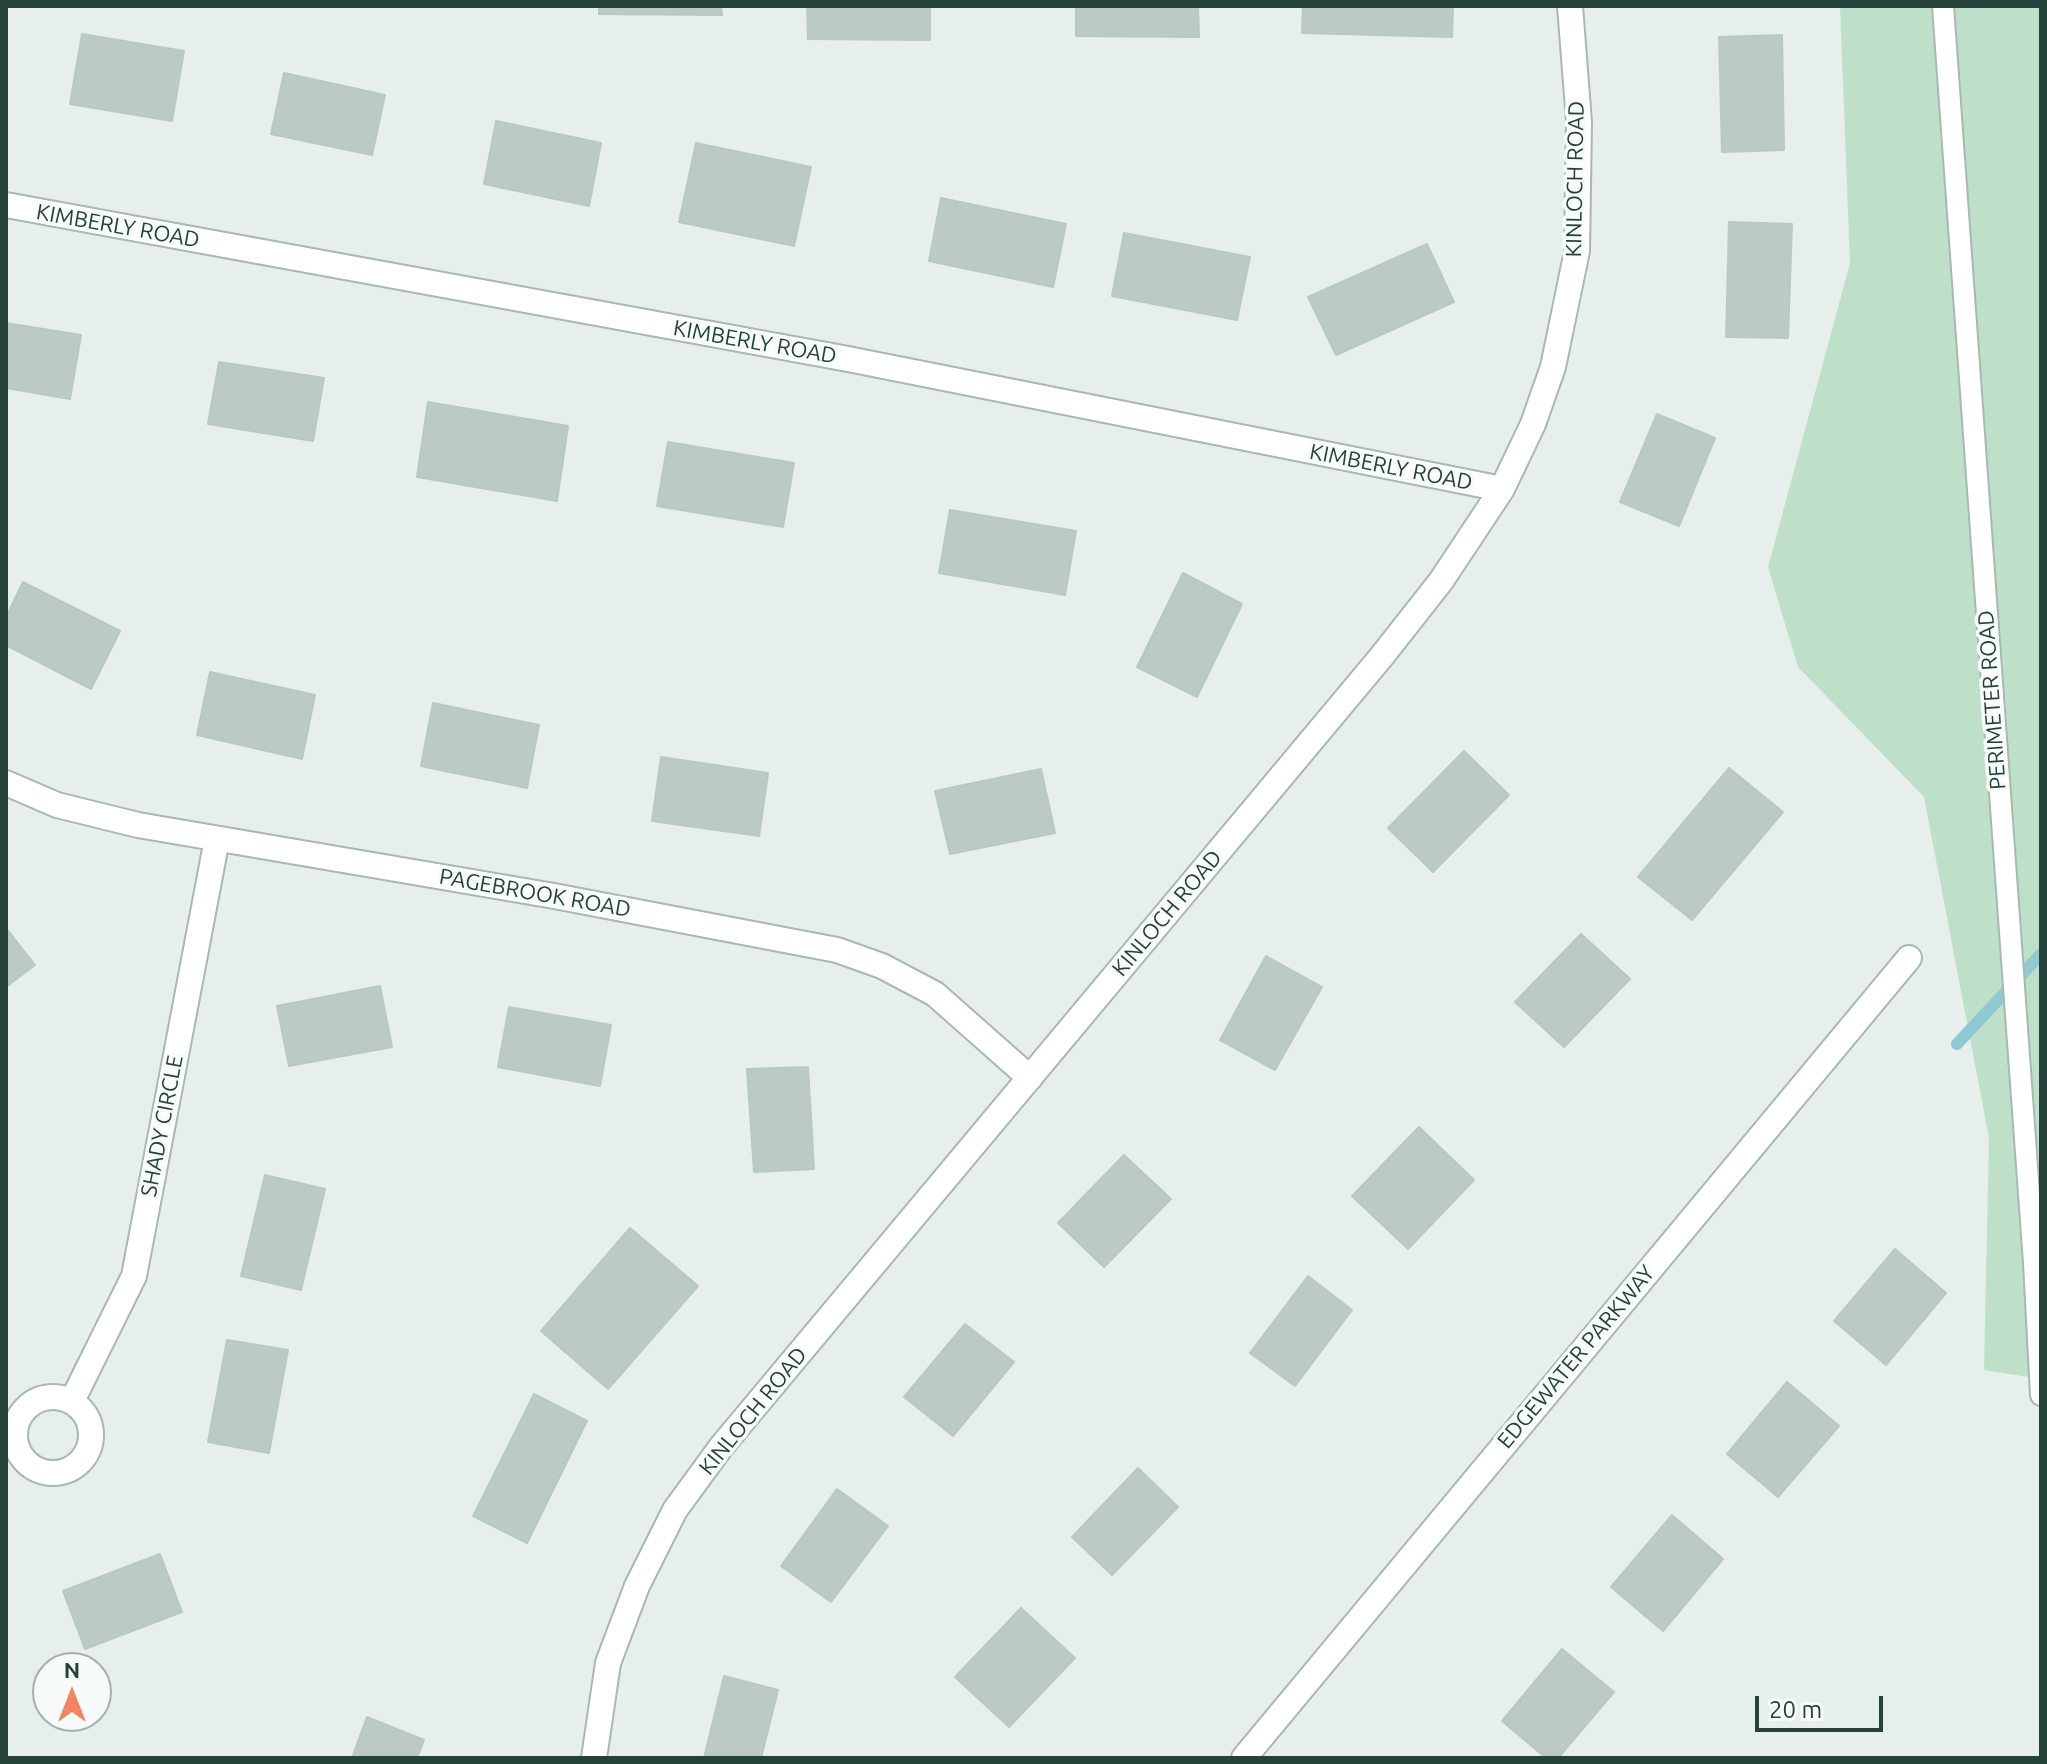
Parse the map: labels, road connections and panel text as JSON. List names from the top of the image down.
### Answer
{
  "streets": {
    "street": [
      "KINLOCH ROAD",
      "KIMBERLY ROAD",
      "PAGEBROOK ROAD",
      "SHADY CIRCLE",
      "EDGEWATER PARKWAY"
    ],
    "lane": ["PERIMETER ROAD"]
  },
  "crossings": [
    ["KINLOCH ROAD", "KIMBERLY ROAD"],
    ["KINLOCH ROAD", "PAGEBROOK ROAD"],
    ["PAGEBROOK ROAD", "SHADY CIRCLE"]
  ],
  "scale_bar": "20 m",
  "north": "top"
}
